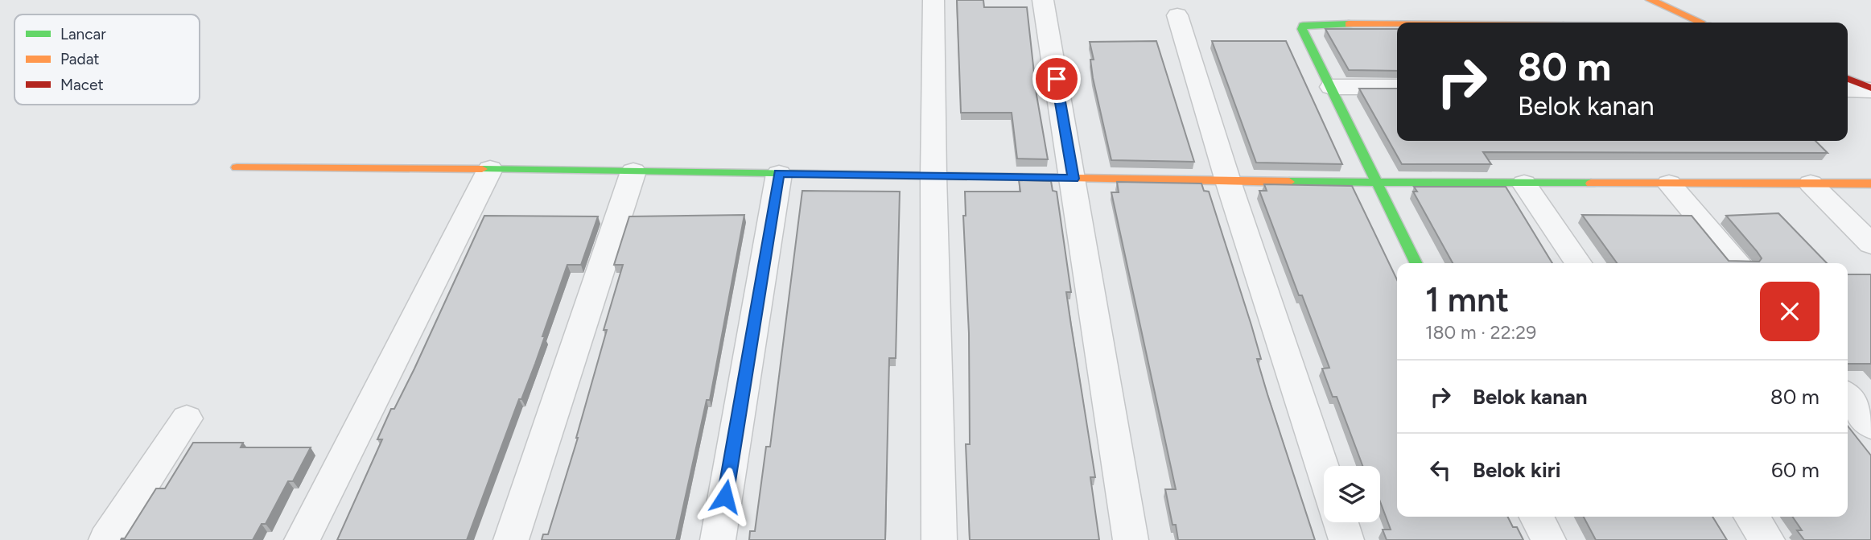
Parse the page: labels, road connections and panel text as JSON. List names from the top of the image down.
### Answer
{
  "legend": ["Lancar", "Padat", "Macet"],
  "page": {
    "turn": ["80 m", "Belok kanan"],
    "heading": ["1 mnt", "180 m · 22:29"],
    "list": [
      {
        "name": "Belok kanan",
        "value": "80 m"
      },
      {
        "name": "Belok kiri",
        "value": "60 m"
      }
    ]
  }
}
